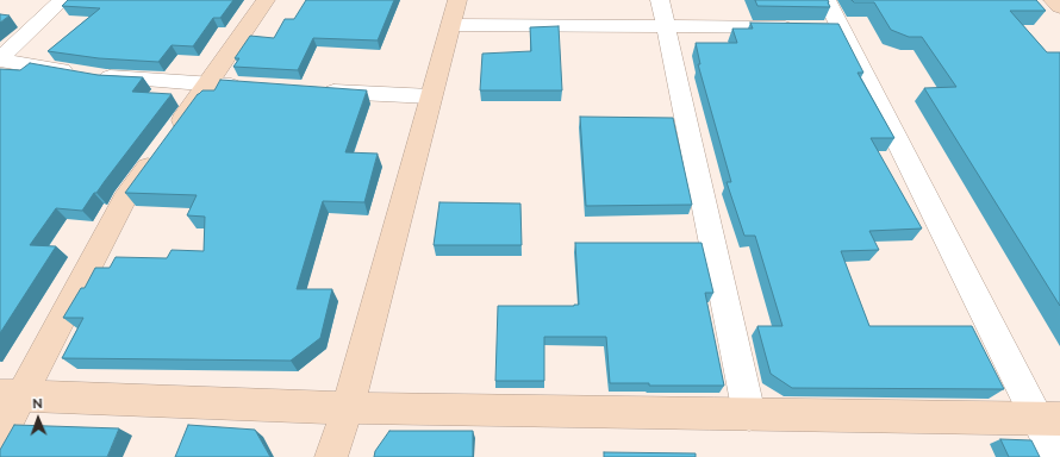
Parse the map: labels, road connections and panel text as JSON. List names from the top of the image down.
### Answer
{
  "north": "top"
}
